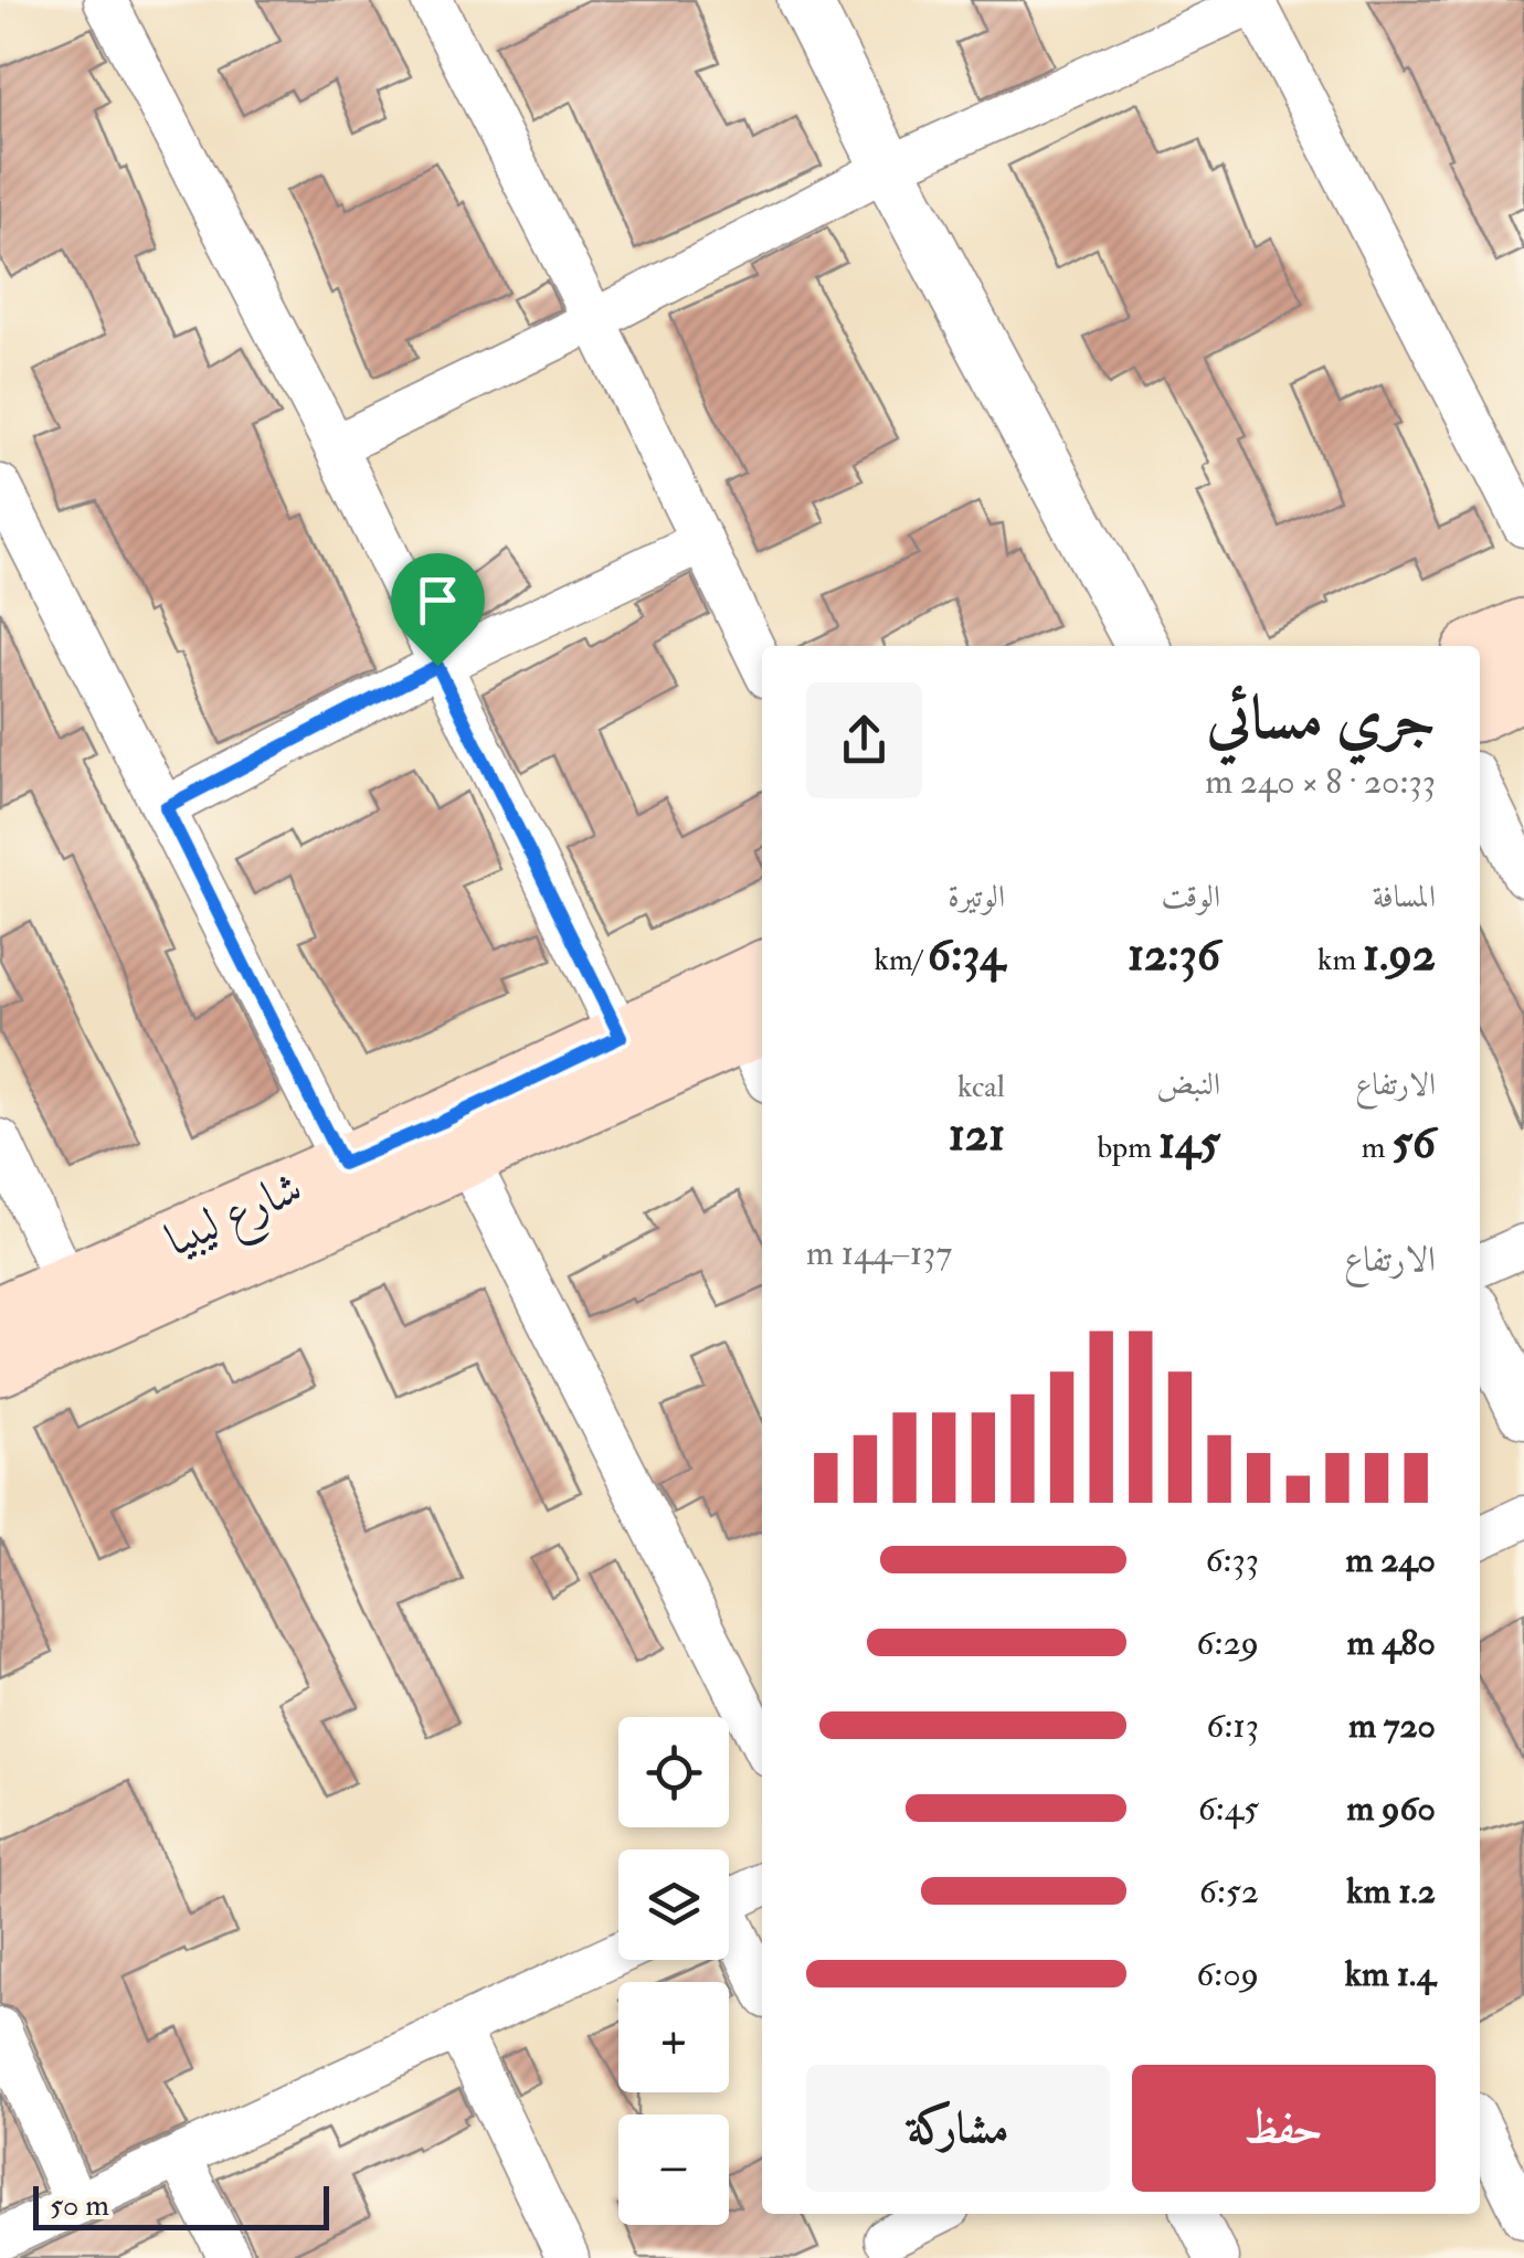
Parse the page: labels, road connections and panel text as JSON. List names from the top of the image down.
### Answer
{
  "streets": {
    "main road": ["شارع ليبيا"]
  },
  "scale_bar": "50 m",
  "page": {
    "heading": ["جري مسائي", "20:33 · 8 × 240 m"],
    "stats": [
      ["المسافة", "1.92 km"],
      ["الوقت", "12:36"],
      ["الوتيرة", "6:34 /km"],
      ["الارتفاع", "56 m"],
      ["النبض", "145 bpm"],
      ["kcal", "121"]
    ],
    "chart": ["الارتفاع", "137–144 m"],
    "list": [
      {
        "name": "240 m",
        "note": "6:33"
      },
      {
        "name": "480 m",
        "note": "6:29"
      },
      {
        "name": "720 m",
        "note": "6:13"
      },
      {
        "name": "960 m",
        "note": "6:45"
      },
      {
        "name": "1.2 km",
        "note": "6:52"
      },
      {
        "name": "1.4 km",
        "note": "6:09"
      }
    ],
    "map_buttons": ["+", "−"],
    "buttons": ["حفظ", "مشاركة"],
    "scale": "50 m"
  }
}
